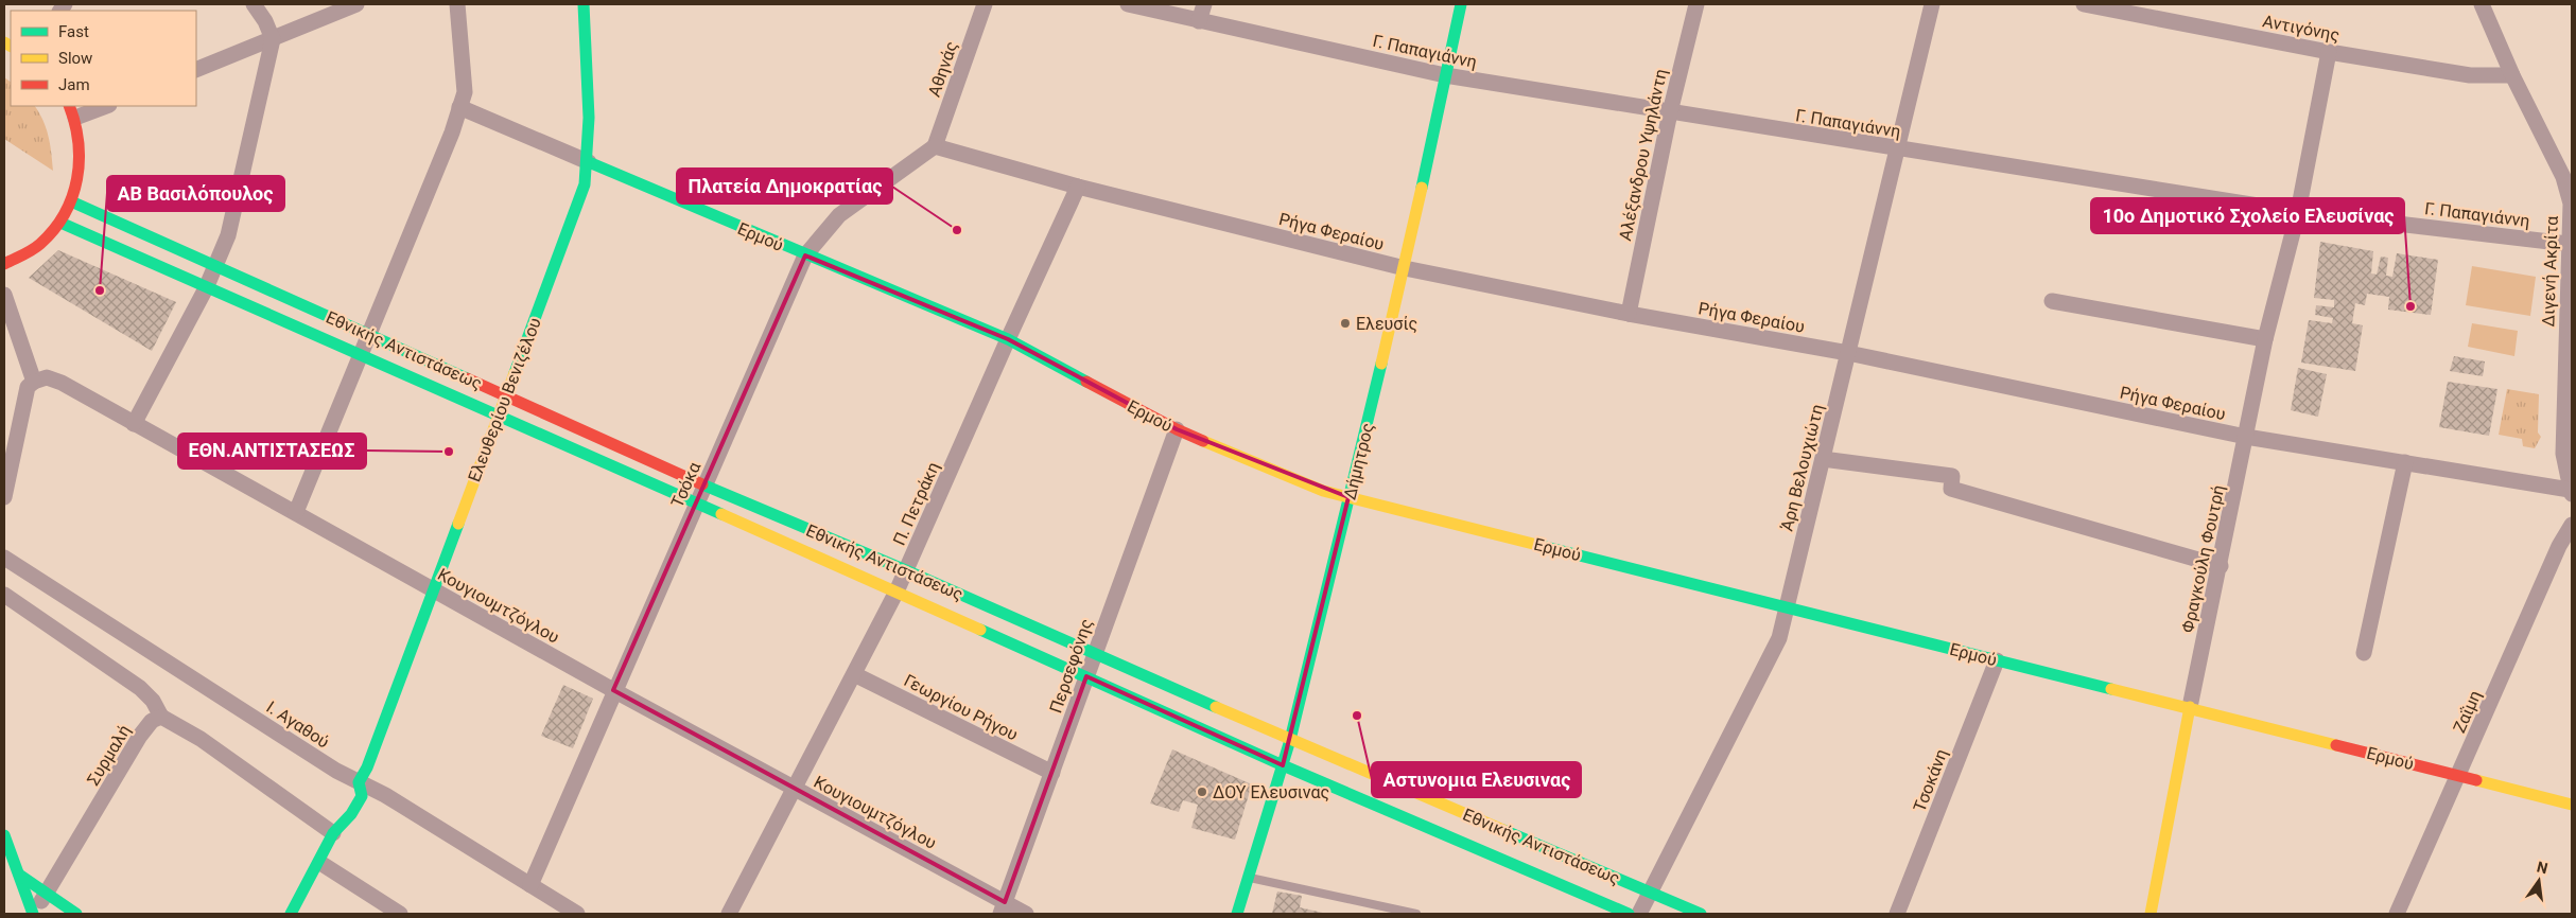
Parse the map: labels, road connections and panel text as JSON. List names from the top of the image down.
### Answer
{
  "streets": {
    "street": [
      "Αντιγόνης",
      "Γ. Παπαγιάννη",
      "Αθηνάς",
      "Αλέξανδρου Υψηλάντη",
      "Ρήγα Φεραίου",
      "Ερμού",
      "Διγενή Ακρίτα",
      "Εθνικής Αντιστάσεως",
      "Ελευθερίου Βενιζέλου",
      "Δήμητρος",
      "Άρη Βελουχιώτη",
      "Τσόκα",
      "Π. Πετράκη",
      "Φραγκούλη Φουτρή",
      "Κουγιουμτζόγλου",
      "Περσεφόνης",
      "Γεωργίου Ρήγου",
      "Ζαΐμη",
      "Ι. Αγαθού",
      "Συρμαλή",
      "Τσοκάνη"
    ]
  },
  "crossings": [
    ["Αντιγόνης", "Διγενή Ακρίτα"],
    ["Αντιγόνης", "Φραγκούλη Φουτρή"],
    ["Γ. Παπαγιάννη", "Αλέξανδρου Υψηλάντη"],
    ["Γ. Παπαγιάννη", "Διγενή Ακρίτα"],
    ["Γ. Παπαγιάννη", "Δήμητρος"],
    ["Γ. Παπαγιάννη", "Άρη Βελουχιώτη"],
    ["Γ. Παπαγιάννη", "Φραγκούλη Φουτρή"],
    ["Αθηνάς", "Ρήγα Φεραίου"],
    ["Αθηνάς", "Τσόκα"],
    ["Αλέξανδρου Υψηλάντη", "Ρήγα Φεραίου"],
    ["Ρήγα Φεραίου", "Διγενή Ακρίτα"],
    ["Ρήγα Φεραίου", "Δήμητρος"],
    ["Ρήγα Φεραίου", "Άρη Βελουχιώτη"],
    ["Ρήγα Φεραίου", "Τσόκα"],
    ["Ρήγα Φεραίου", "Π. Πετράκη"],
    ["Ρήγα Φεραίου", "Φραγκούλη Φουτρή"],
    ["Ερμού", "Ελευθερίου Βενιζέλου"],
    ["Ερμού", "Δήμητρος"],
    ["Ερμού", "Άρη Βελουχιώτη"],
    ["Ερμού", "Τσόκα"],
    ["Ερμού", "Π. Πετράκη"],
    ["Ερμού", "Φραγκούλη Φουτρή"],
    ["Ερμού", "Περσεφόνης"],
    ["Ερμού", "Ζαΐμη"],
    ["Ερμού", "Τσοκάνη"],
    ["Εθνικής Αντιστάσεως", "Ελευθερίου Βενιζέλου"],
    ["Εθνικής Αντιστάσεως", "Δήμητρος"],
    ["Εθνικής Αντιστάσεως", "Άρη Βελουχιώτη"],
    ["Εθνικής Αντιστάσεως", "Τσόκα"],
    ["Εθνικής Αντιστάσεως", "Π. Πετράκη"],
    ["Εθνικής Αντιστάσεως", "Περσεφόνης"],
    ["Ελευθερίου Βενιζέλου", "Κουγιουμτζόγλου"],
    ["Ελευθερίου Βενιζέλου", "Ι. Αγαθού"],
    ["Τσόκα", "Κουγιουμτζόγλου"],
    ["Τσόκα", "Ι. Αγαθού"],
    ["Π. Πετράκη", "Κουγιουμτζόγλου"],
    ["Π. Πετράκη", "Γεωργίου Ρήγου"],
    ["Κουγιουμτζόγλου", "Περσεφόνης"],
    ["Περσεφόνης", "Γεωργίου Ρήγου"]
  ],
  "places": [
    "Πλατεία Δημοκρατίας",
    "ΑΒ Βασιλόπουλος",
    "10ο Δημοτικό Σχολείο Ελευσίνας",
    "Ελευσίς",
    "ΕΘΝ.ΑΝΤΙΣΤΑΣΕΩΣ",
    "Αστυνομια Ελευσινας",
    "ΔΟΥ Ελευσινας"
  ],
  "legend": ["Fast", "Slow", "Jam"],
  "north": "top"
}
